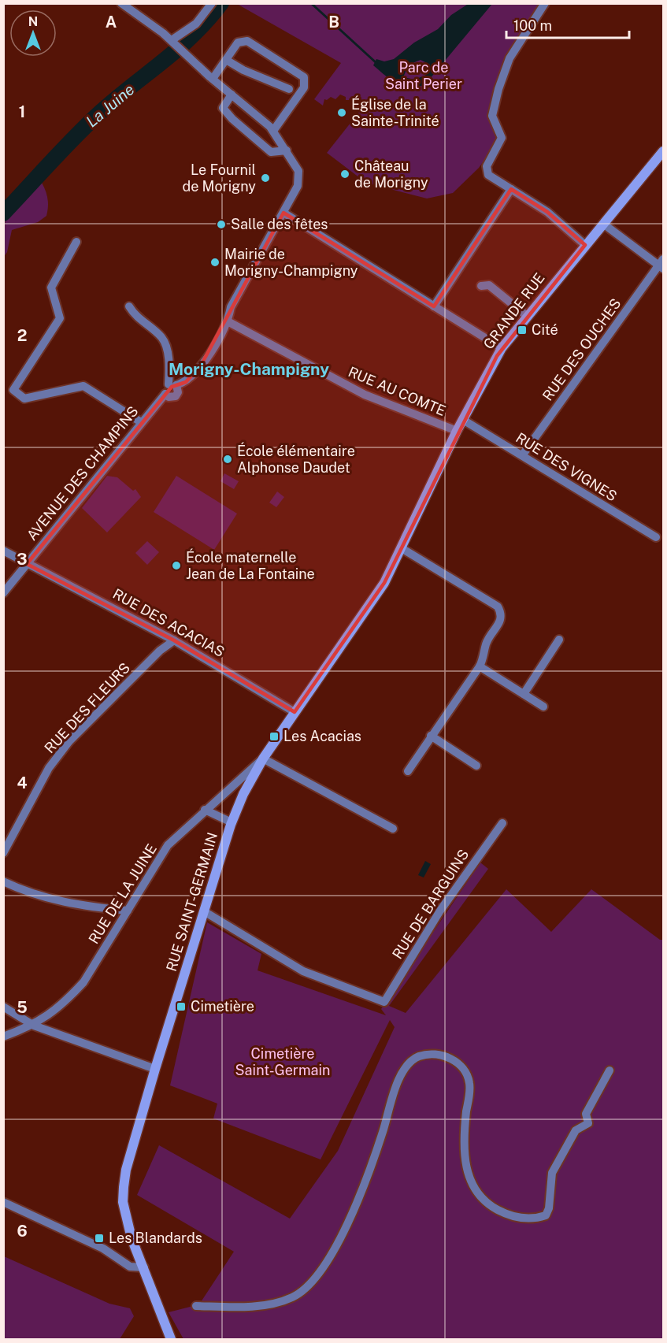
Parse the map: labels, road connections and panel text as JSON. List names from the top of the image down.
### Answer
{
  "streets": {
    "main road": ["GRANDE RUE", "RUE SAINT-GERMAIN"],
    "street": [
      "RUE DES OUCHES",
      "RUE AU COMTE",
      "RUE DES VIGNES",
      "AVENUE DES CHAMPINS",
      "RUE DES ACACIAS",
      "RUE DES FLEURS",
      "RUE DE LA JUINE",
      "RUE DE BARGUINS"
    ]
  },
  "crossings": [
    ["GRANDE RUE", "RUE AU COMTE"],
    ["GRANDE RUE", "RUE DES VIGNES"],
    ["GRANDE RUE", "RUE SAINT-GERMAIN"],
    ["RUE DES OUCHES", "RUE DES VIGNES"],
    ["AVENUE DES CHAMPINS", "RUE DES ACACIAS"],
    ["RUE DES ACACIAS", "RUE DES FLEURS"],
    ["RUE DES ACACIAS", "RUE SAINT-GERMAIN"],
    ["RUE DE LA JUINE", "RUE SAINT-GERMAIN"],
    ["RUE SAINT-GERMAIN", "RUE DE BARGUINS"]
  ],
  "districts": ["Morigny-Champigny"],
  "water": ["La Juine"],
  "parks": ["Parc de Saint Perier", "Cimetière Saint-Germain"],
  "places": {
    "other": [
      "Église de la Sainte-Trinité",
      "Château de Morigny",
      "Le Fournil de Morigny",
      "Salle des fêtes",
      "Mairie de Morigny-Champigny",
      "École élémentaire Alphonse Daudet",
      "École maternelle Jean de La Fontaine"
    ],
    "transit": [
      "Cité",
      "Les Acacias",
      "Cimetière",
      "Les Blandards"
    ]
  },
  "scale_bar": "100 m",
  "north": "top",
  "grid": {
    "columns": ["A", "B"],
    "rows": [
      "1",
      "2",
      "3",
      "4",
      "5",
      "6"
    ]
  }
}
